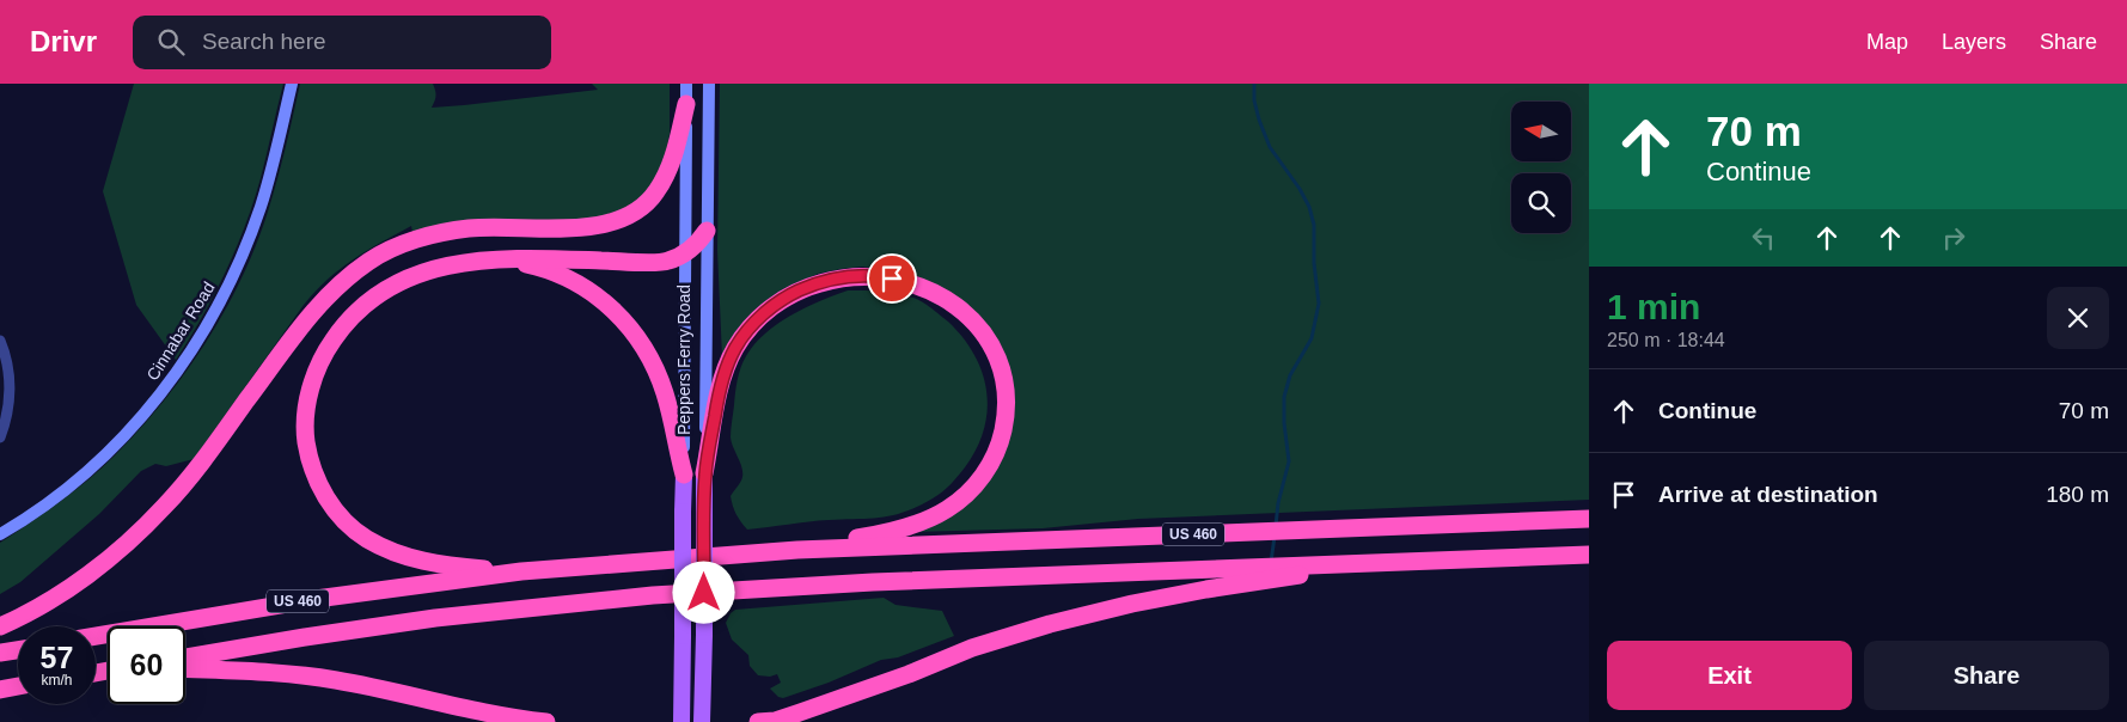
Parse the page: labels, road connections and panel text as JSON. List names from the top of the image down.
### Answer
{
  "streets": {
    "highway": ["US 460"],
    "main road": ["Peppers Ferry Road"],
    "street": ["Cinnabar Road"]
  },
  "north": "left",
  "page": {
    "header": "Drivr",
    "search": "Search here",
    "nav": ["Map", "Layers", "Share"],
    "turn": ["70 m", "Continue"],
    "heading": ["1 min", "250 m · 18:44"],
    "list": [
      {
        "name": "Continue",
        "value": "70 m"
      },
      {
        "name": "Arrive at destination",
        "value": "180 m"
      }
    ],
    "speed": "57 km/h",
    "limit": "60",
    "buttons": ["Exit", "Share"]
  }
}
